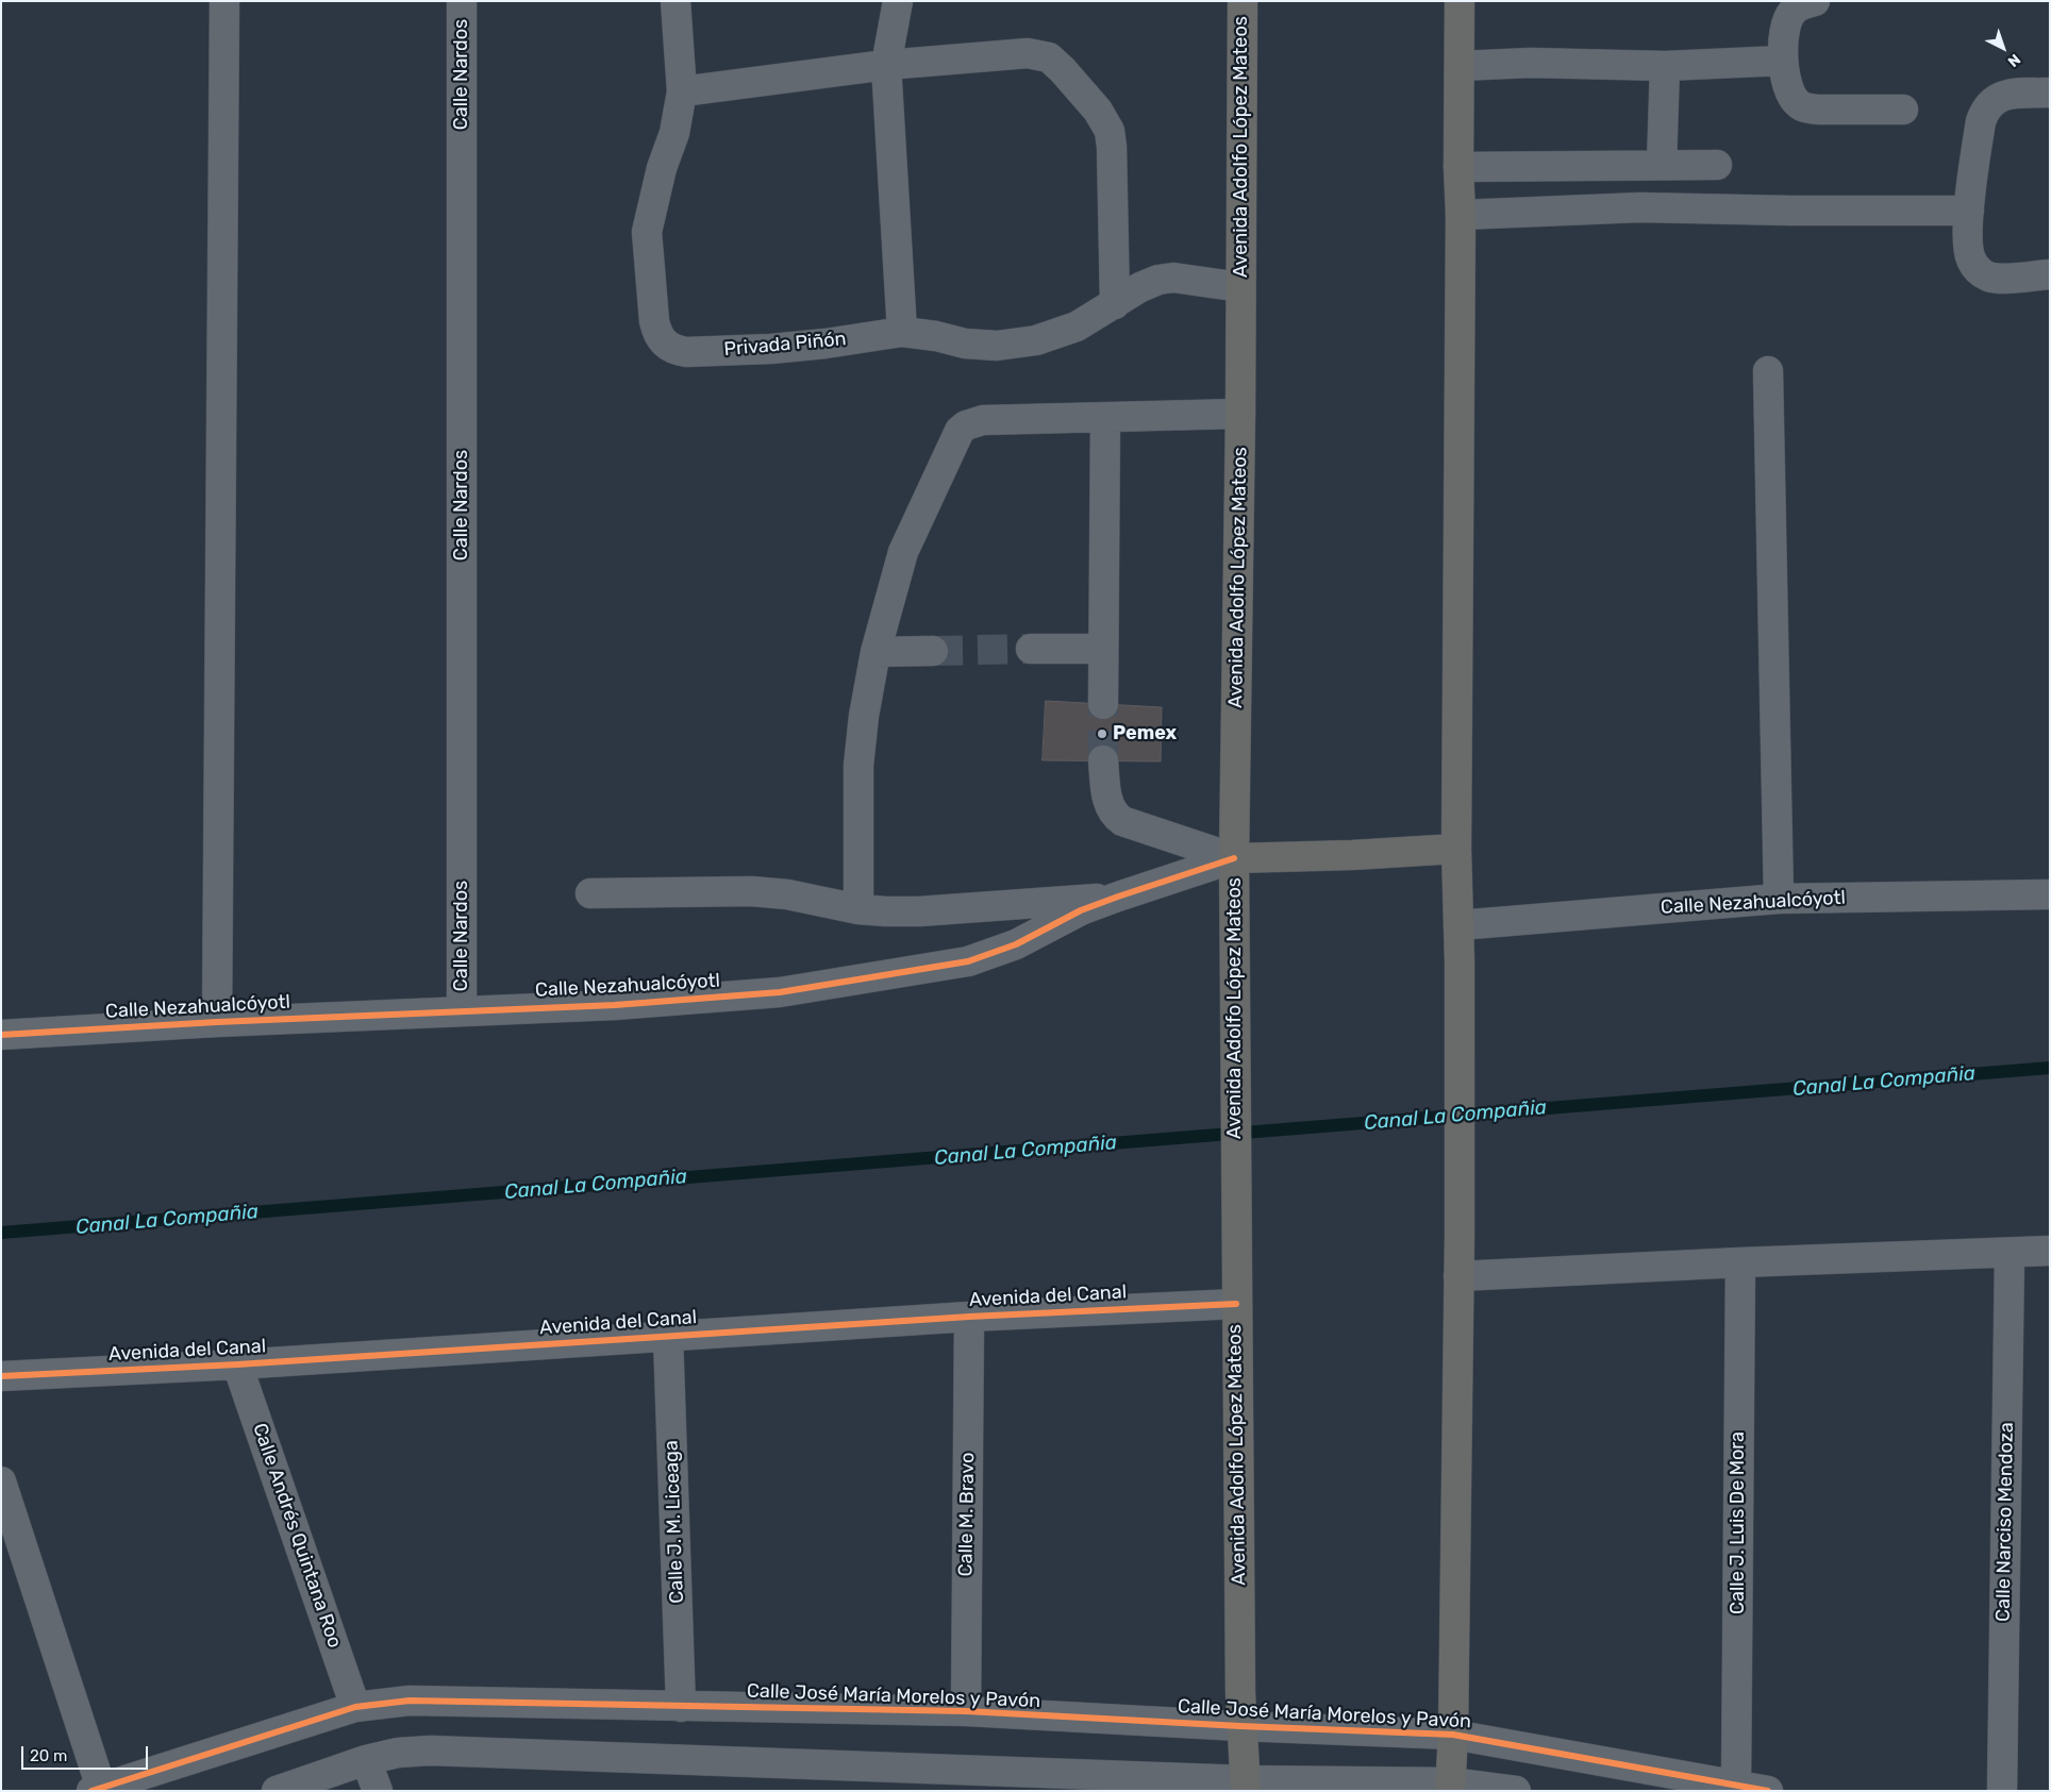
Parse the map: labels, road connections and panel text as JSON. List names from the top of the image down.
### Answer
{
  "streets": {
    "main road": ["Avenida Adolfo López Mateos"],
    "street": [
      "Calle Nardos",
      "Privada Piñón",
      "Calle Nezahualcóyotl",
      "Avenida del Canal",
      "Calle M. Bravo",
      "Calle J. M. Liceaga",
      "Calle Narciso Mendoza",
      "Calle J. Luis De Mora",
      "Calle Andrés Quintana Roo",
      "Calle José María Morelos y Pavón"
    ]
  },
  "crossings": [
    ["Calle Nardos", "Calle Nezahualcóyotl"],
    ["Avenida Adolfo López Mateos", "Privada Piñón"],
    ["Avenida Adolfo López Mateos", "Calle Nezahualcóyotl"],
    ["Avenida Adolfo López Mateos", "Avenida del Canal"],
    ["Avenida Adolfo López Mateos", "Calle José María Morelos y Pavón"],
    ["Avenida del Canal", "Calle M. Bravo"],
    ["Avenida del Canal", "Calle J. M. Liceaga"],
    ["Avenida del Canal", "Calle Andrés Quintana Roo"],
    ["Calle M. Bravo", "Calle José María Morelos y Pavón"],
    ["Calle J. M. Liceaga", "Calle José María Morelos y Pavón"],
    ["Calle J. Luis De Mora", "Calle José María Morelos y Pavón"],
    ["Calle Andrés Quintana Roo", "Calle José María Morelos y Pavón"]
  ],
  "water": ["Canal La Compañia"],
  "places": ["Pemex"],
  "scale_bar": "20 m",
  "north": "bottom right"
}
